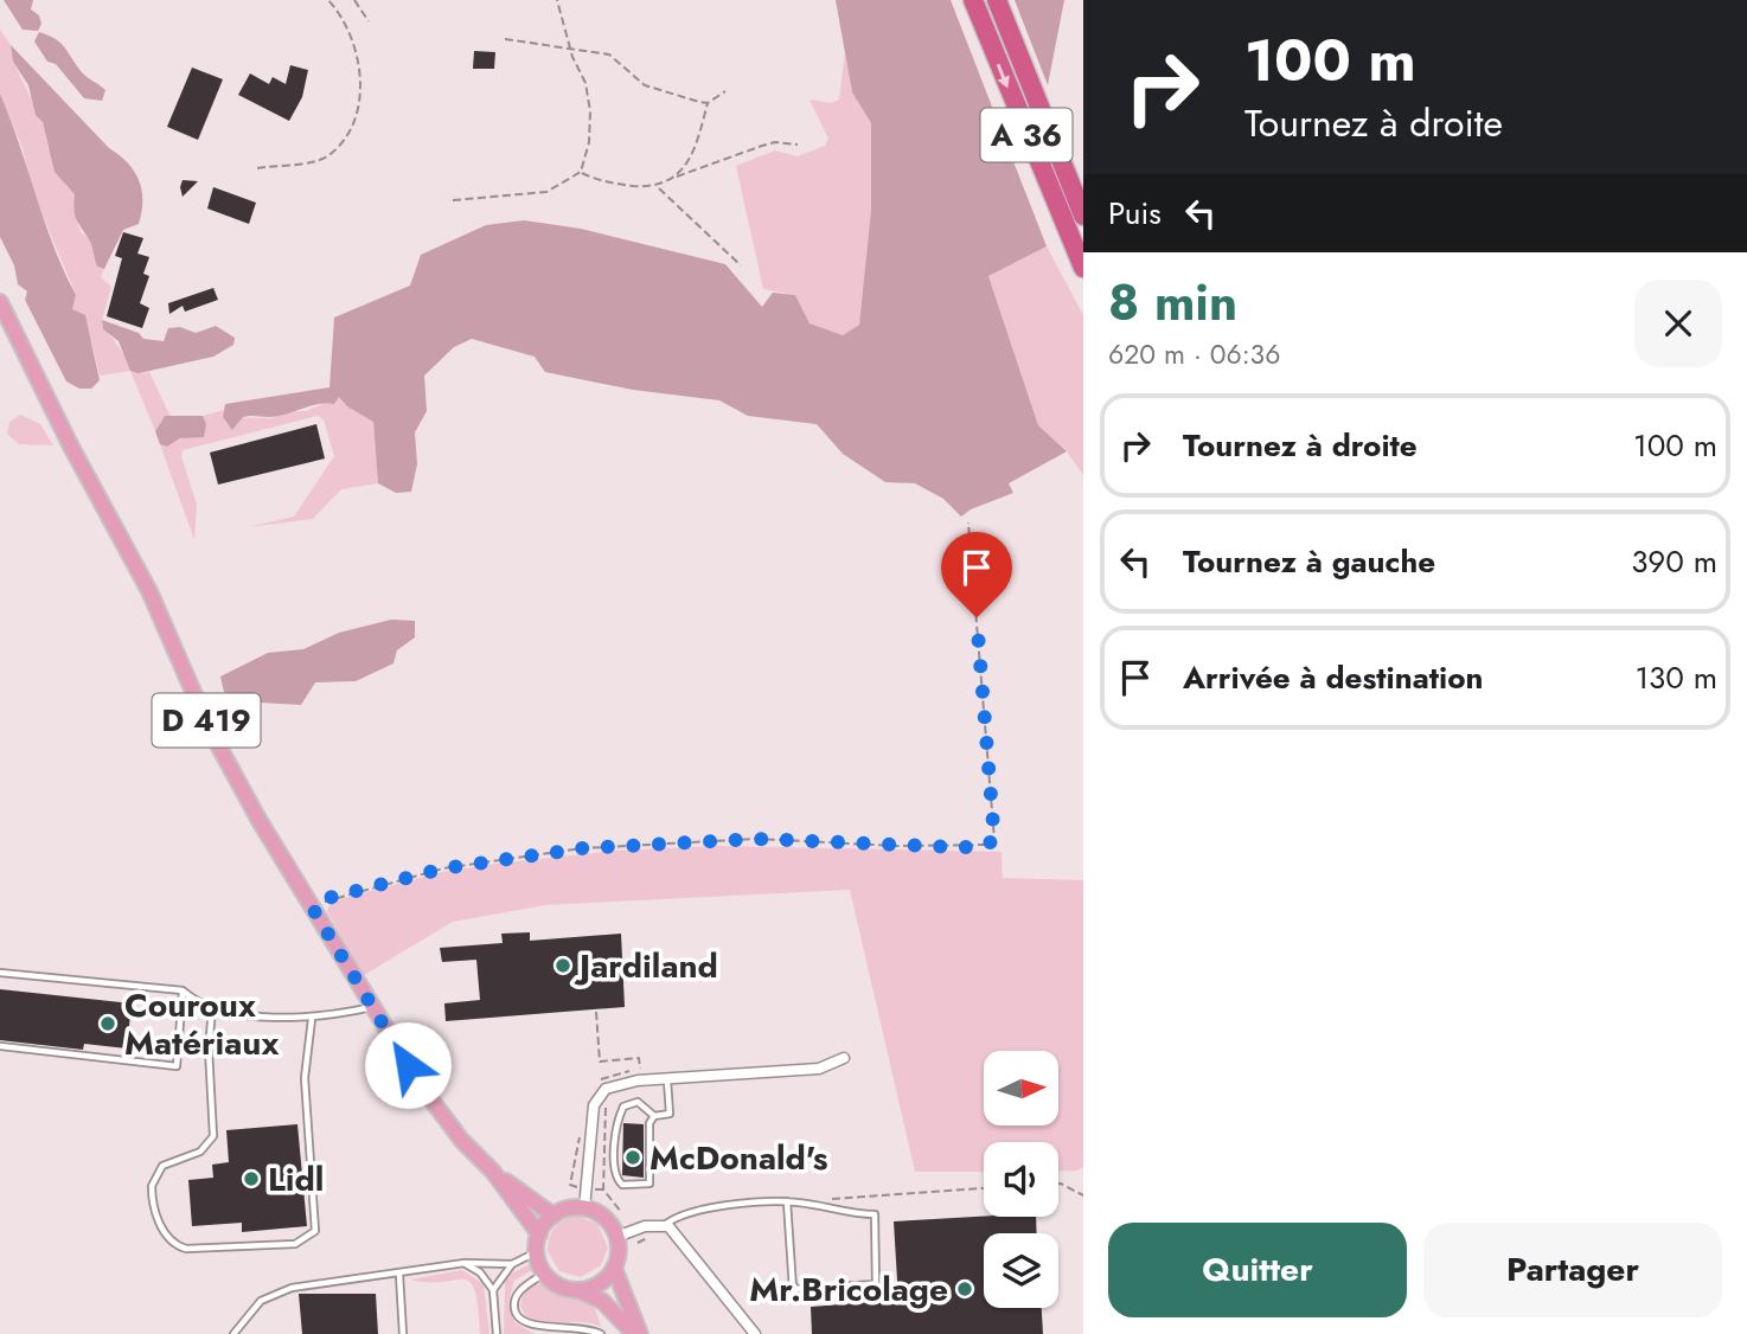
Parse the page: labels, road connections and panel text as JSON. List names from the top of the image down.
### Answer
{
  "streets": {
    "highway": ["A 36"],
    "main road": ["D 419"]
  },
  "places": [
    "Jardiland",
    "Couroux Matériaux",
    "McDonald's",
    "Lidl",
    "Mr.Bricolage"
  ],
  "north": "right",
  "page": {
    "turn": ["100 m", "Tournez à droite"],
    "then": "Puis",
    "heading": ["8 min", "620 m · 06:36"],
    "list": [
      {
        "name": "Tournez à droite",
        "value": "100 m"
      },
      {
        "name": "Tournez à gauche",
        "value": "390 m"
      },
      {
        "name": "Arrivée à destination",
        "value": "130 m"
      }
    ],
    "buttons": ["Quitter", "Partager"]
  }
}
